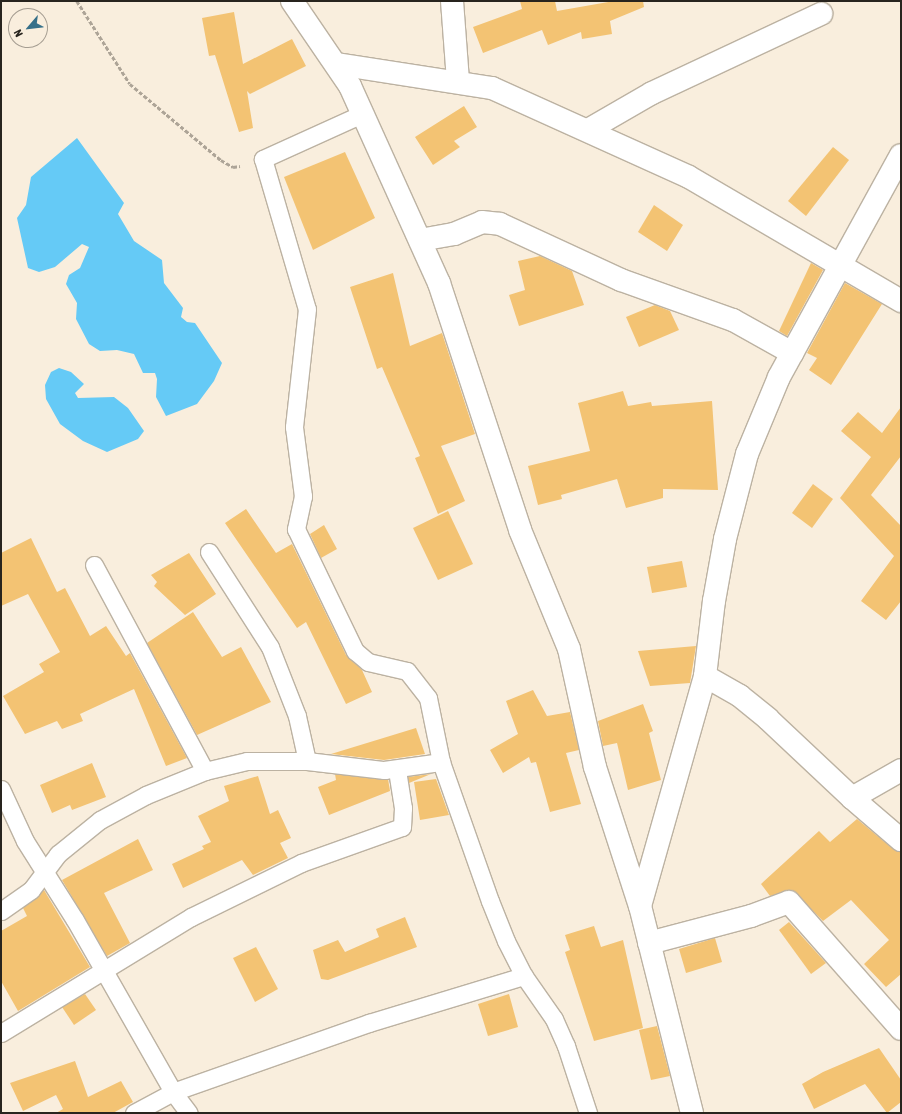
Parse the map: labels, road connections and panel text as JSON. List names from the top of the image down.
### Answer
{
  "north": "bottom left"
}
